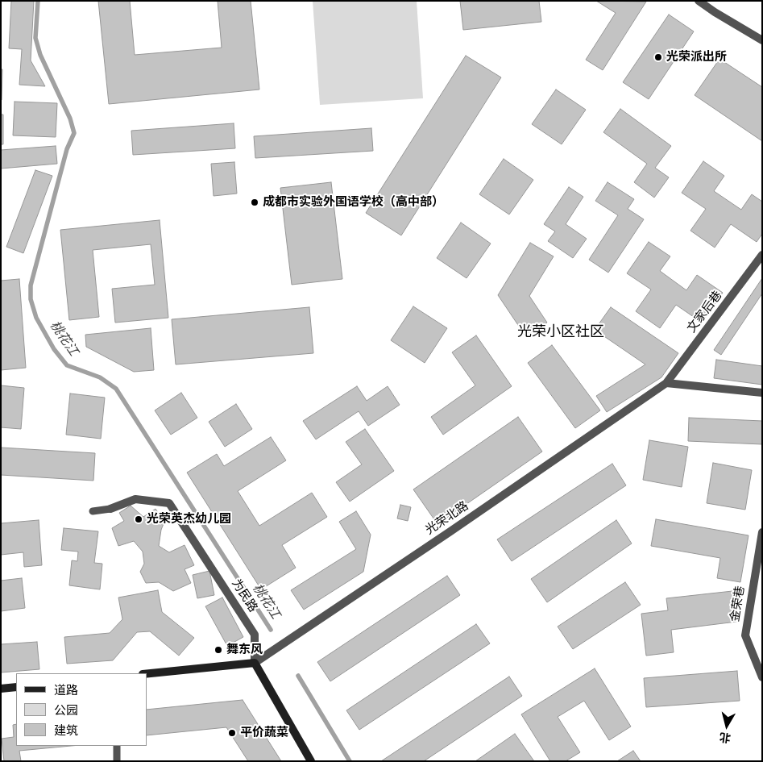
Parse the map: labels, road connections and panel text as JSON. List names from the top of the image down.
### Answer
{
  "streets": {
    "street": [
      "文家后巷",
      "光荣北路",
      "为民路",
      "金荣巷"
    ]
  },
  "crossings": [
    ["文家后巷", "光荣北路"],
    ["光荣北路", "为民路"]
  ],
  "districts": ["光荣小区社区"],
  "water": ["桃花江"],
  "places": [
    "光荣派出所",
    "成都市实验外国语学校（高中部）",
    "光荣英杰幼儿园",
    "舞东风",
    "平价蔬菜"
  ],
  "legend": ["道路", "公园", "建筑"],
  "north": "bottom"
}
